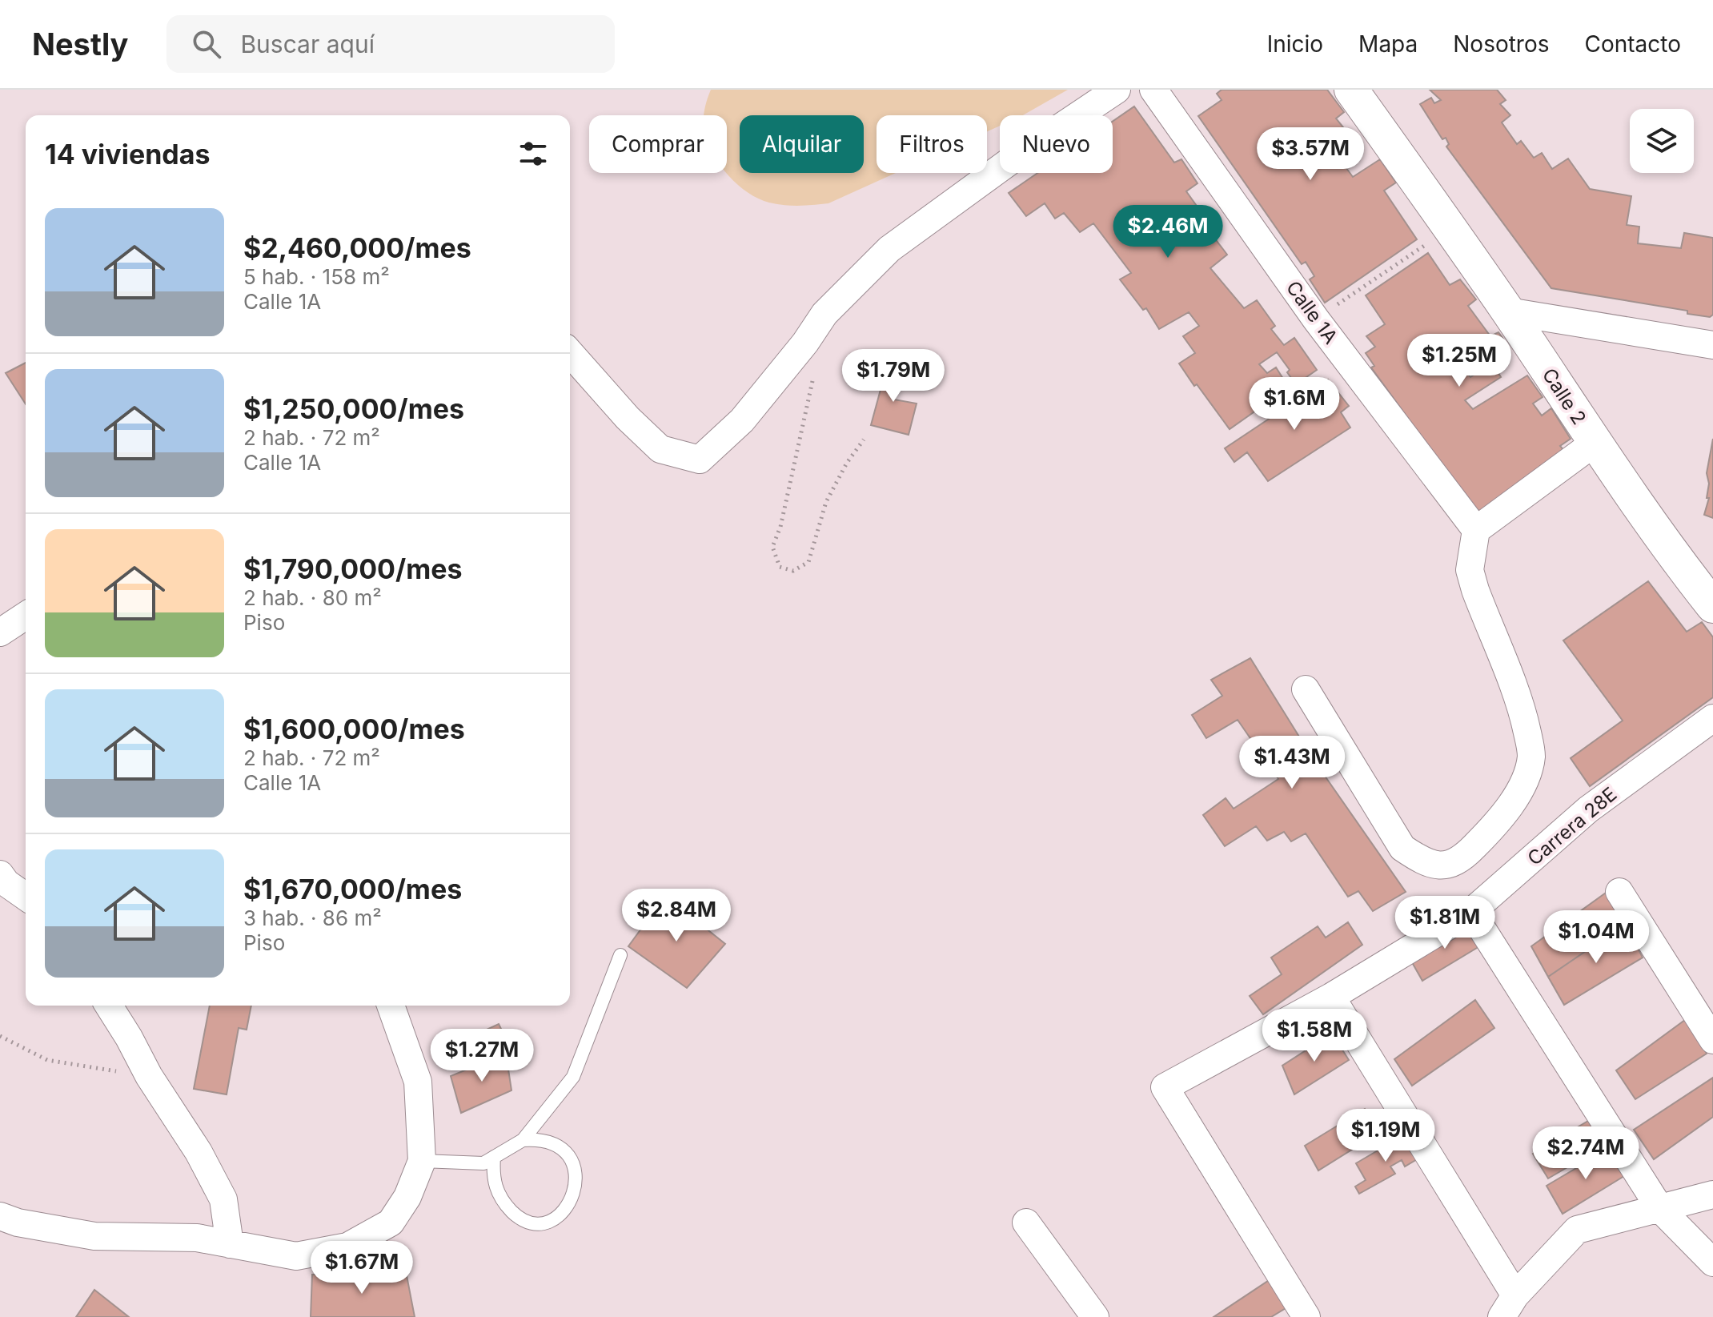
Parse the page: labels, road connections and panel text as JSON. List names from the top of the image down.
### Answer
{
  "streets": {
    "street": ["Calle 1A", "Calle 2", "Carrera 28E"]
  },
  "page": {
    "header": "Nestly",
    "search": "Buscar aquí",
    "nav": [
      "Inicio",
      "Mapa",
      "Nosotros",
      "Contacto"
    ],
    "chip": [
      "Comprar",
      "Alquilar",
      "Filtros",
      "Nuevo"
    ],
    "heading": "14 viviendas",
    "price": [
      "$3.57M",
      "$2.46M",
      "$1.25M",
      "$1.79M",
      "$1.6M",
      "$1.43M",
      "$2.84M",
      "$1.81M",
      "$1.04M",
      "$1.58M",
      "$1.27M",
      "$1.19M",
      "$2.74M",
      "$1.67M"
    ],
    "list": [
      {
        "name": "$2,460,000/mes",
        "note": "5 hab. · 158 m² · Calle 1A"
      },
      {
        "name": "$1,250,000/mes",
        "note": "2 hab. · 72 m² · Calle 1A"
      },
      {
        "name": "$1,790,000/mes",
        "note": "2 hab. · 80 m² · Piso"
      },
      {
        "name": "$1,600,000/mes",
        "note": "2 hab. · 72 m² · Calle 1A"
      },
      {
        "name": "$1,670,000/mes",
        "note": "3 hab. · 86 m² · Piso"
      }
    ]
  }
}
